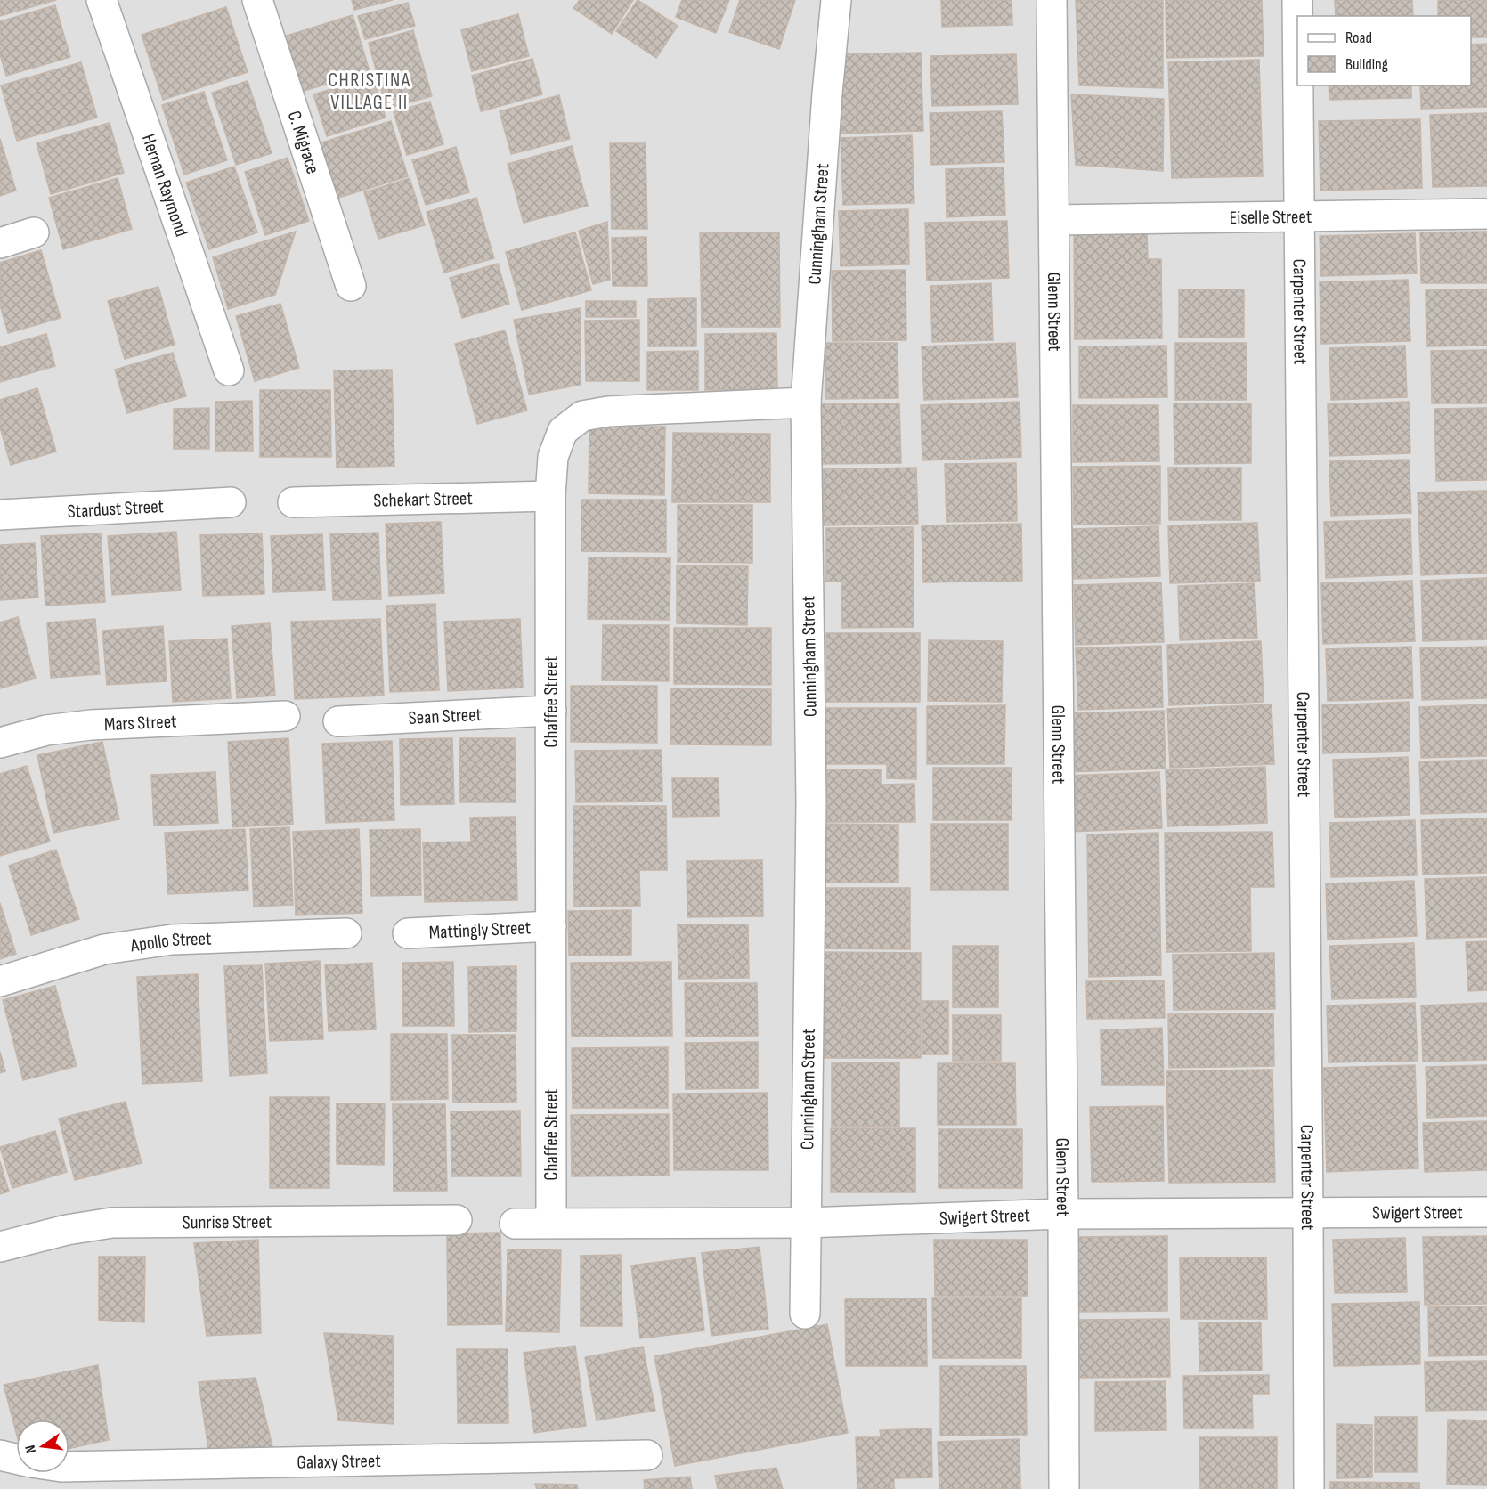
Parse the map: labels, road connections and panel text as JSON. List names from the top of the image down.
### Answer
{
  "streets": {
    "street": [
      "C. Migrace",
      "Hernan Raymond",
      "Eiselle Street",
      "Cunningham Street",
      "Glenn Street",
      "Carpenter Street",
      "Schekart Street",
      "Stardust Street",
      "Chaffee Street",
      "Sean Street",
      "Mars Street",
      "Mattingly Street",
      "Apollo Street",
      "Swigert Street",
      "Sunrise Street",
      "Galaxy Street"
    ]
  },
  "crossings": [
    ["Eiselle Street", "Glenn Street"],
    ["Eiselle Street", "Carpenter Street"],
    ["Cunningham Street", "Chaffee Street"],
    ["Cunningham Street", "Swigert Street"],
    ["Glenn Street", "Swigert Street"],
    ["Carpenter Street", "Swigert Street"],
    ["Schekart Street", "Chaffee Street"],
    ["Chaffee Street", "Sean Street"],
    ["Chaffee Street", "Mattingly Street"],
    ["Chaffee Street", "Swigert Street"]
  ],
  "districts": ["CHRISTINA VILLAGE II"],
  "legend": ["Road", "Building"],
  "north": "left"
}
